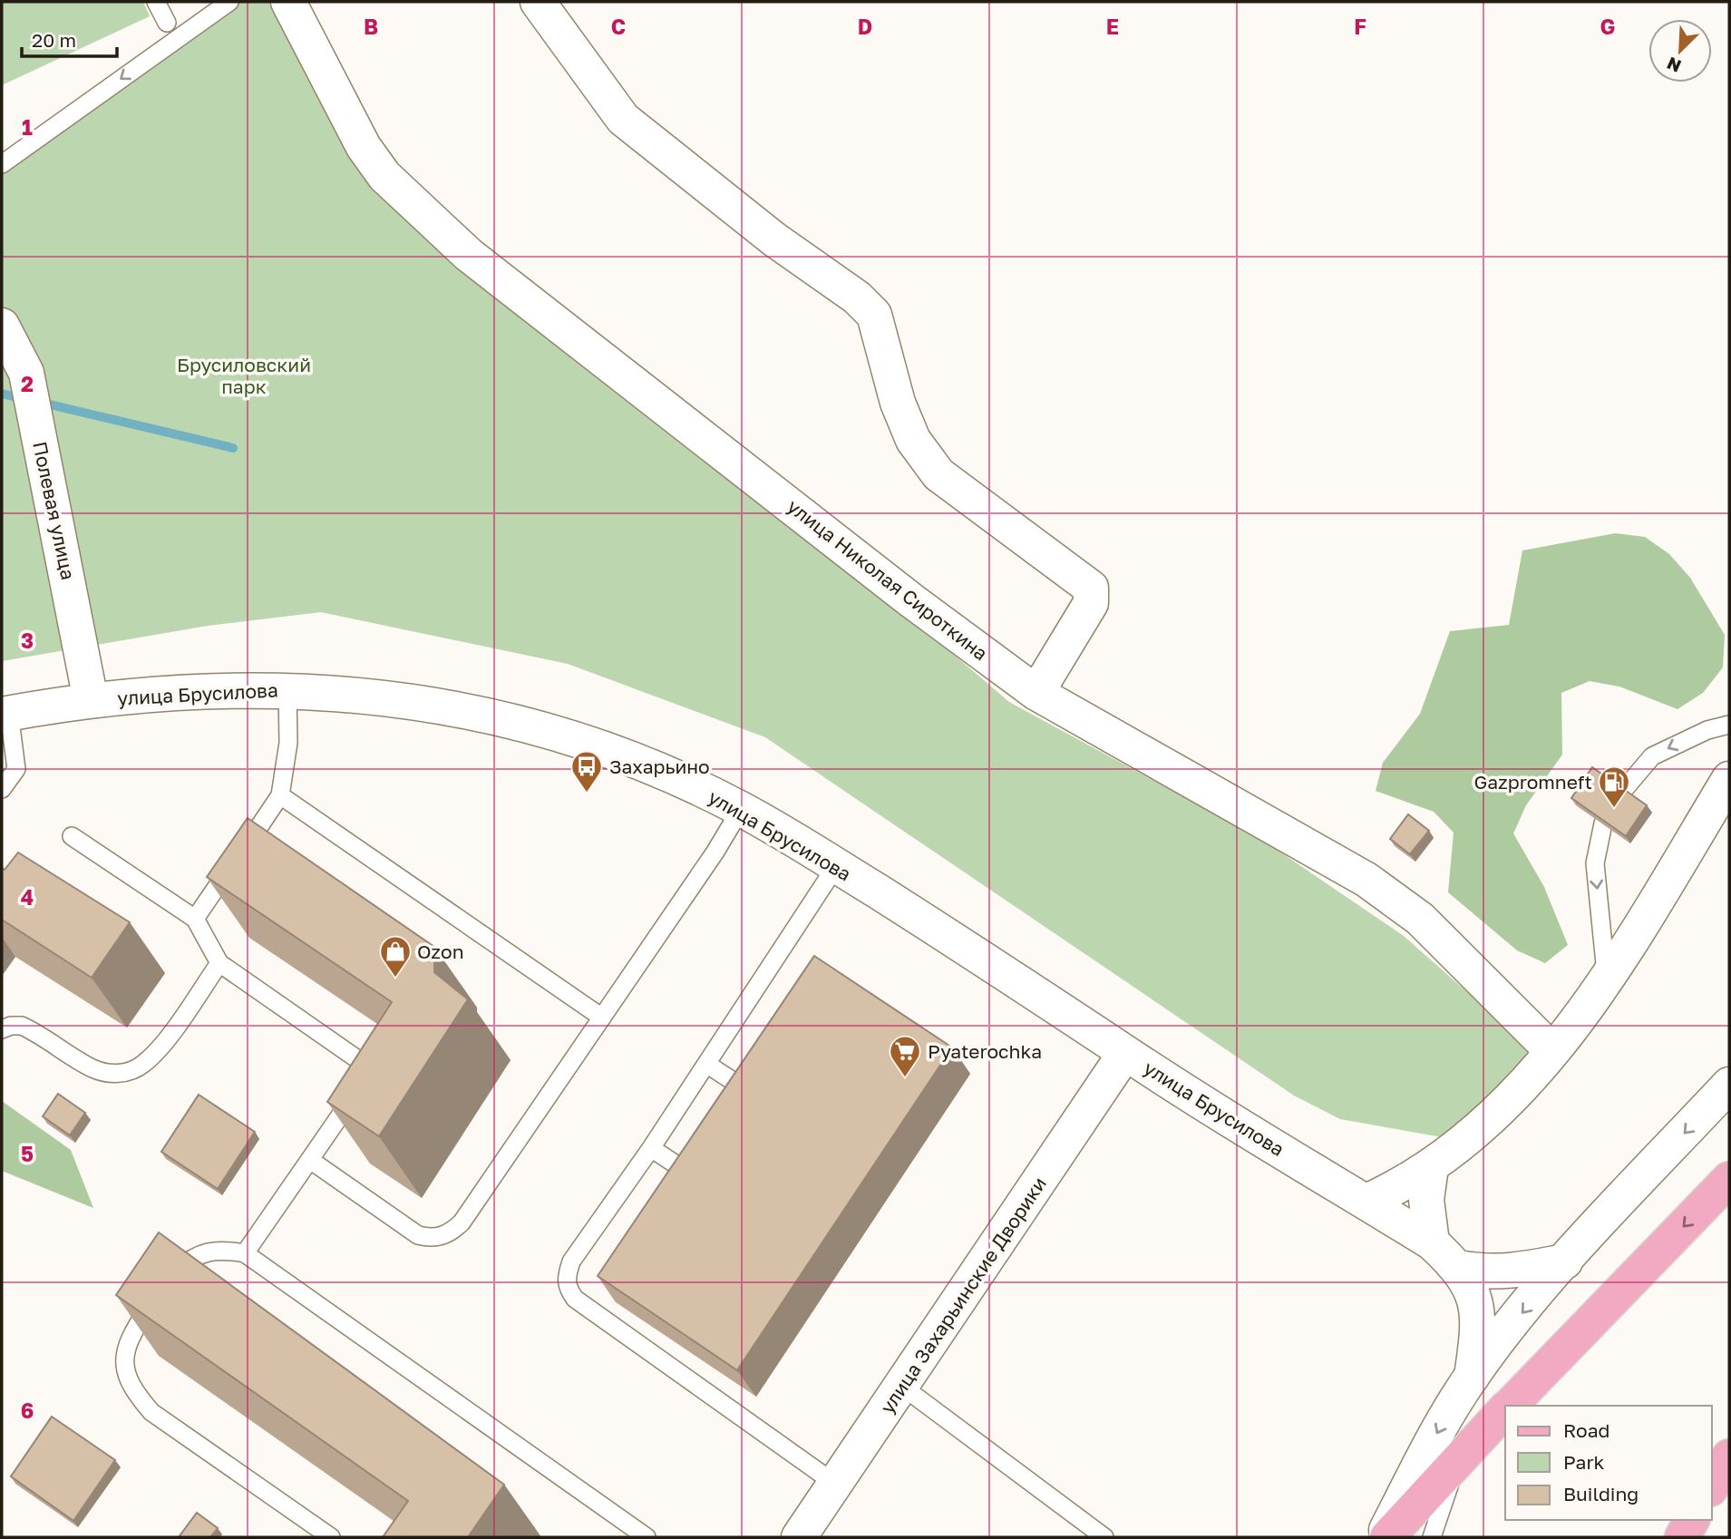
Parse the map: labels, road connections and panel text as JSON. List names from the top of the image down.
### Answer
{
  "streets": {
    "street": [
      "Полевая улица",
      "улица Николая Сироткина",
      "улица Брусилова",
      "улица Захарьинские Дворики"
    ]
  },
  "crossings": [
    ["Полевая улица", "улица Брусилова"],
    ["улица Брусилова", "улица Захарьинские Дворики"]
  ],
  "parks": ["Брусиловский парк"],
  "places": {
    "bus stop": ["Захарьино"],
    "fuel station": ["Gazpromneft"],
    "shop": ["Ozon"],
    "supermarket": ["Pyaterochka"]
  },
  "legend": ["Road", "Park", "Building"],
  "scale_bar": "20 m",
  "north": "bottom left",
  "grid": {
    "columns": [
      "B",
      "C",
      "D",
      "E",
      "F",
      "G"
    ],
    "rows": [
      "1",
      "2",
      "3",
      "4",
      "5",
      "6"
    ]
  }
}
